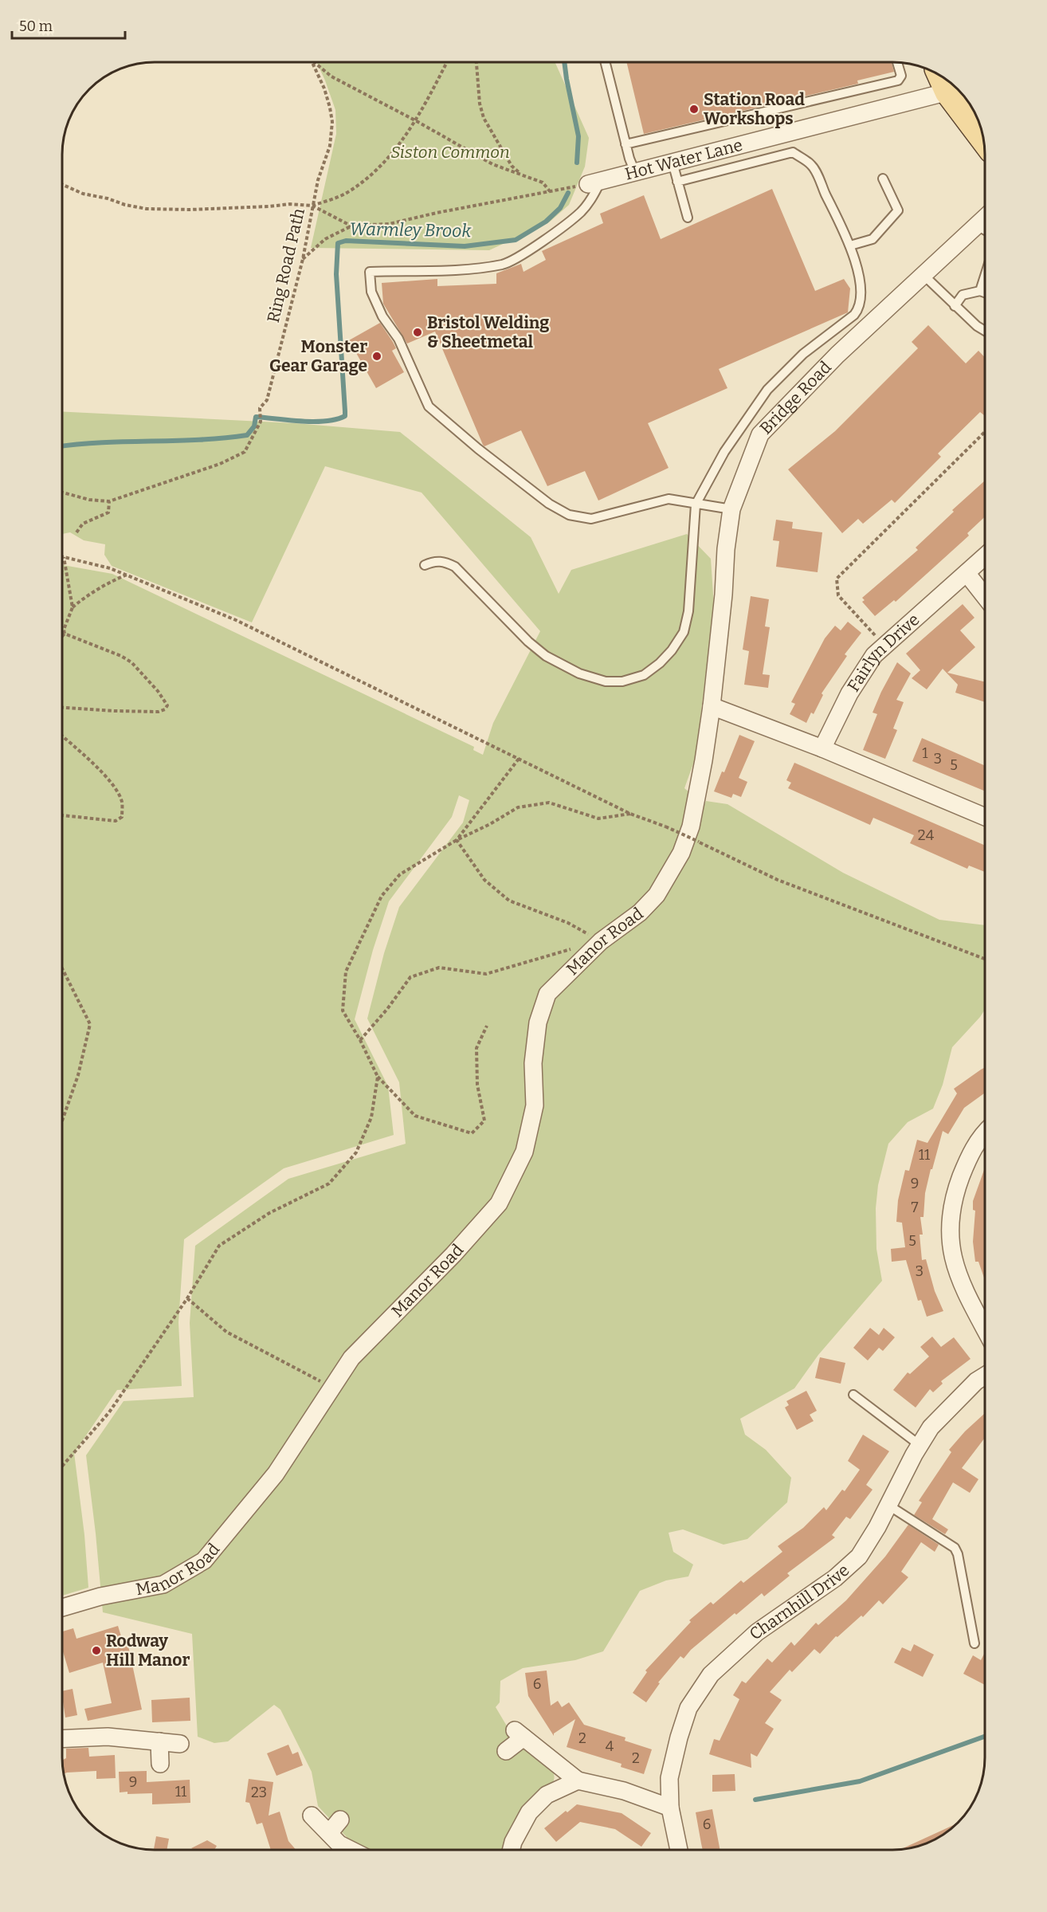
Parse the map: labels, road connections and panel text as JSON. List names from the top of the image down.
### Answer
{
  "streets": {
    "street": [
      "Hot Water Lane",
      "Bridge Road",
      "Fairlyn Drive",
      "Manor Road",
      "Charnhill Drive"
    ],
    "path": ["Ring Road Path"]
  },
  "crossings": [
    ["Bridge Road", "Manor Road"]
  ],
  "water": ["Warmley Brook"],
  "parks": ["Siston Common"],
  "places": [
    "Station Road Workshops",
    "Bristol Welding & Sheetmetal",
    "Monster Gear Garage",
    "Rodway Hill Manor"
  ],
  "house_numbers": [
    "1",
    "3",
    "5",
    "24",
    "11",
    "9",
    "7",
    "5",
    "3",
    "6",
    "2",
    "4",
    "2",
    "9",
    "11",
    "23",
    "6"
  ],
  "scale_bar": "50 m"
}
